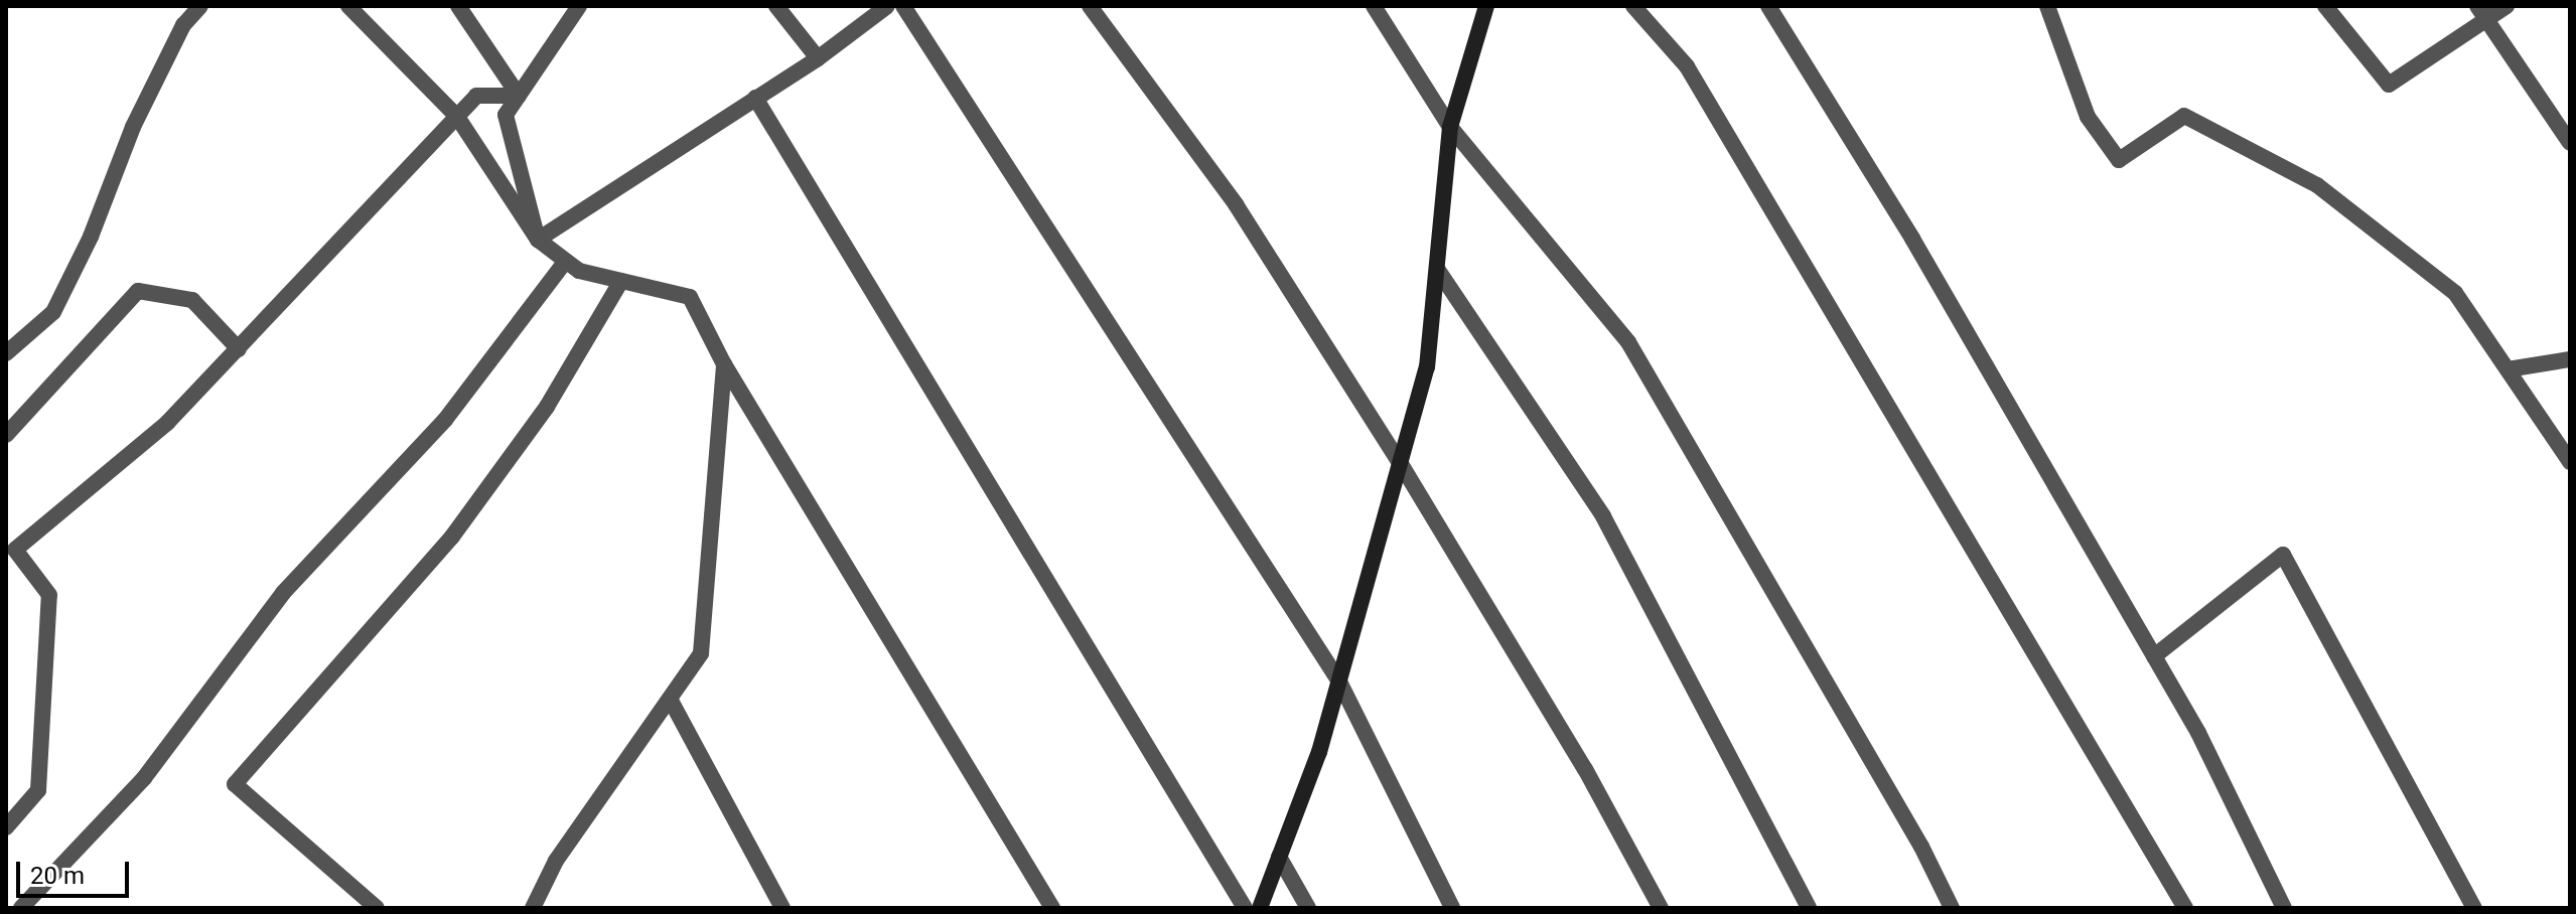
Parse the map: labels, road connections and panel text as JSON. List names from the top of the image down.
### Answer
{
  "scale_bar": "20 m"
}
